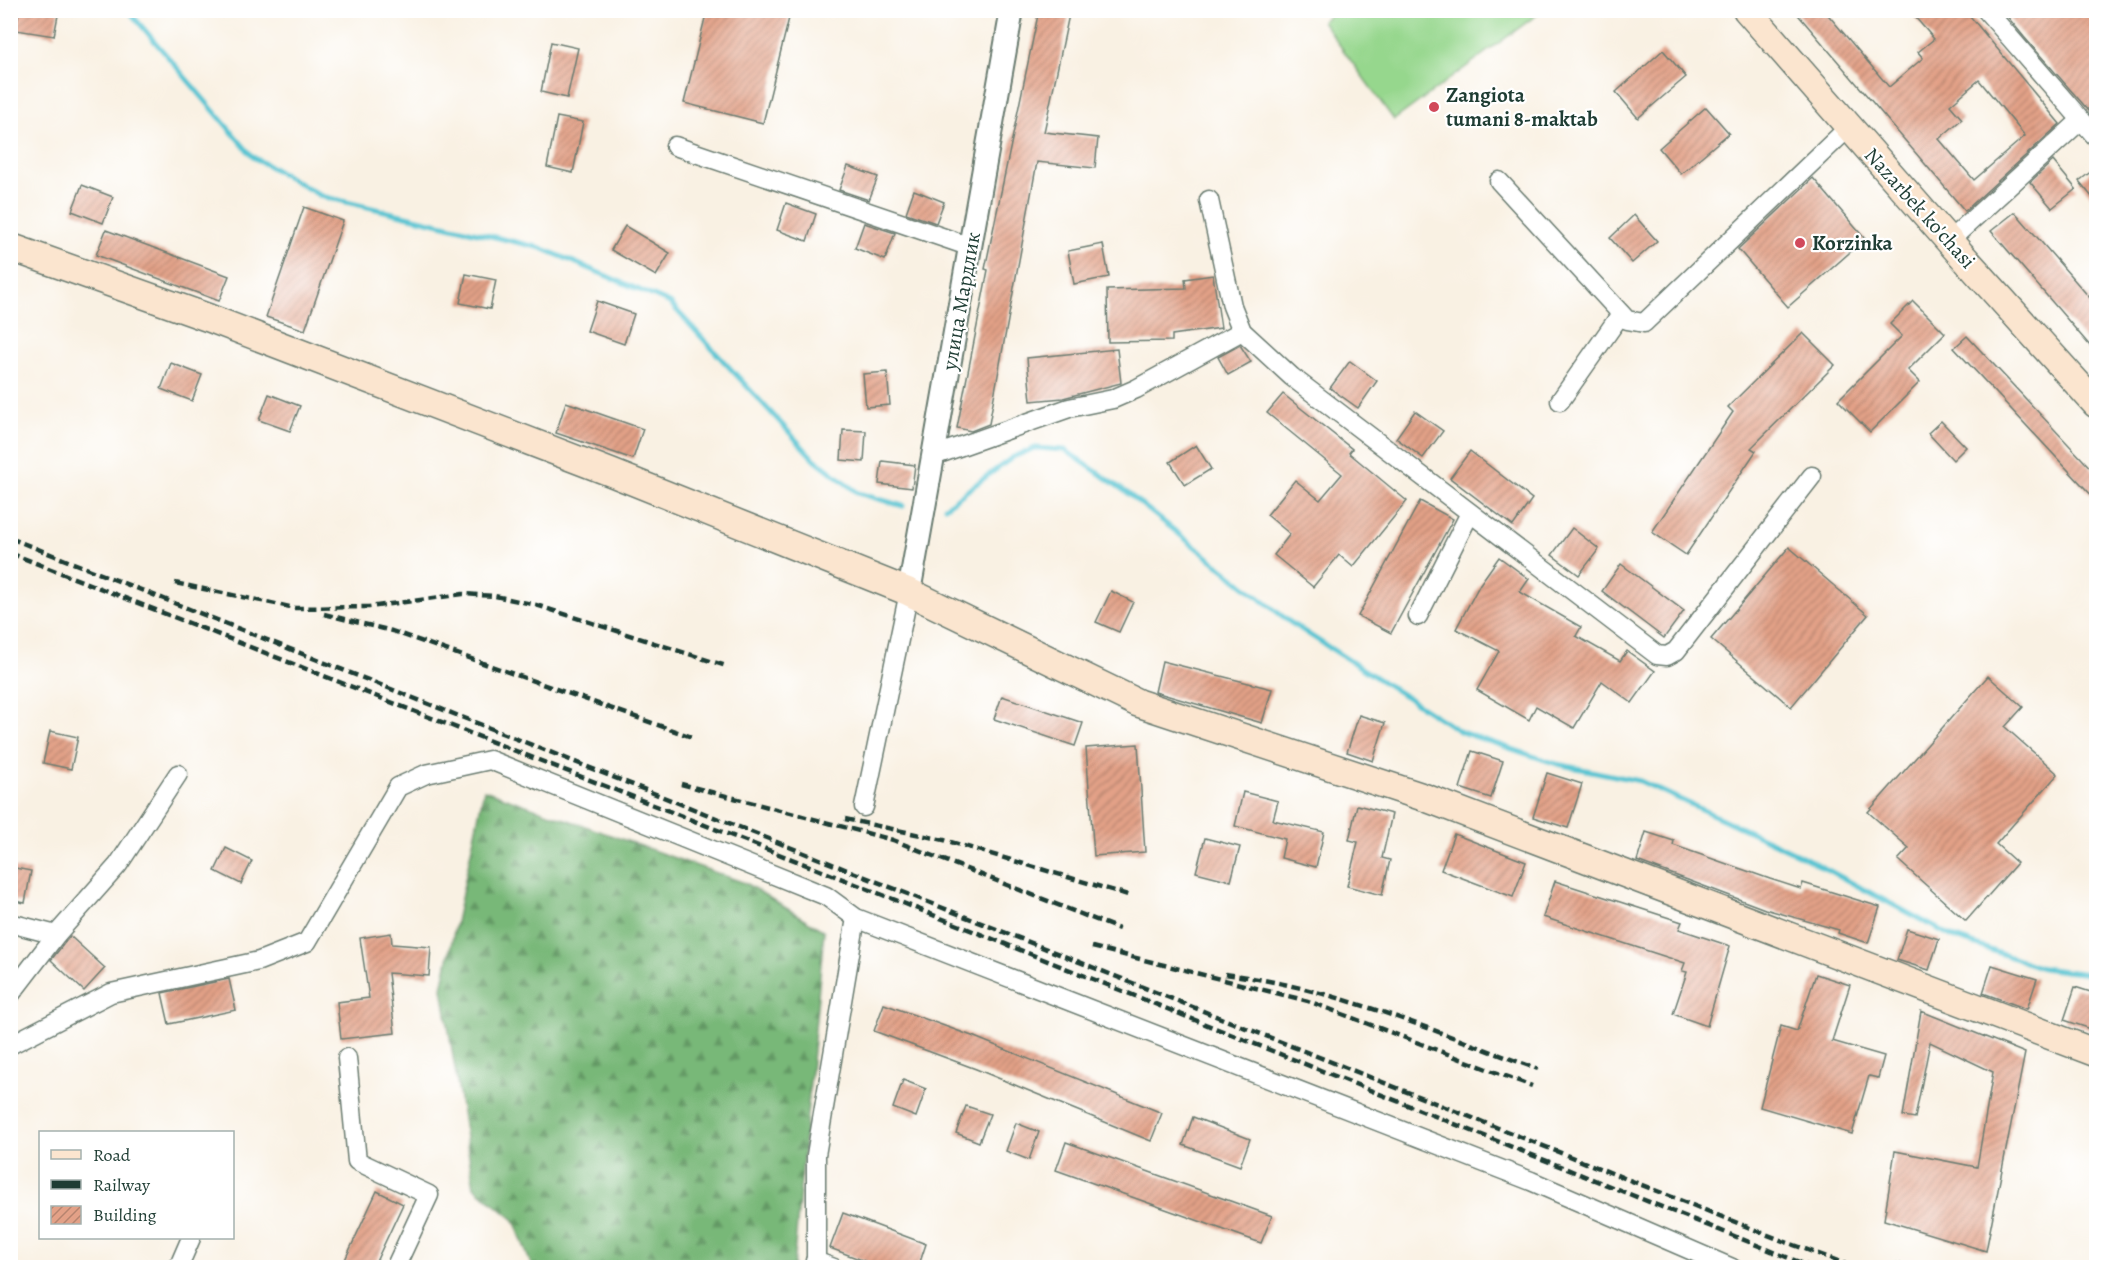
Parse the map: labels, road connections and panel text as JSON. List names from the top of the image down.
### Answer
{
  "streets": {
    "main road": ["Nazarbek ko'chasi"],
    "street": ["улица Мардлик"]
  },
  "places": ["Zangiota tumani 8-maktab", "Korzinka"],
  "legend": ["Road", "Railway", "Building"]
}
